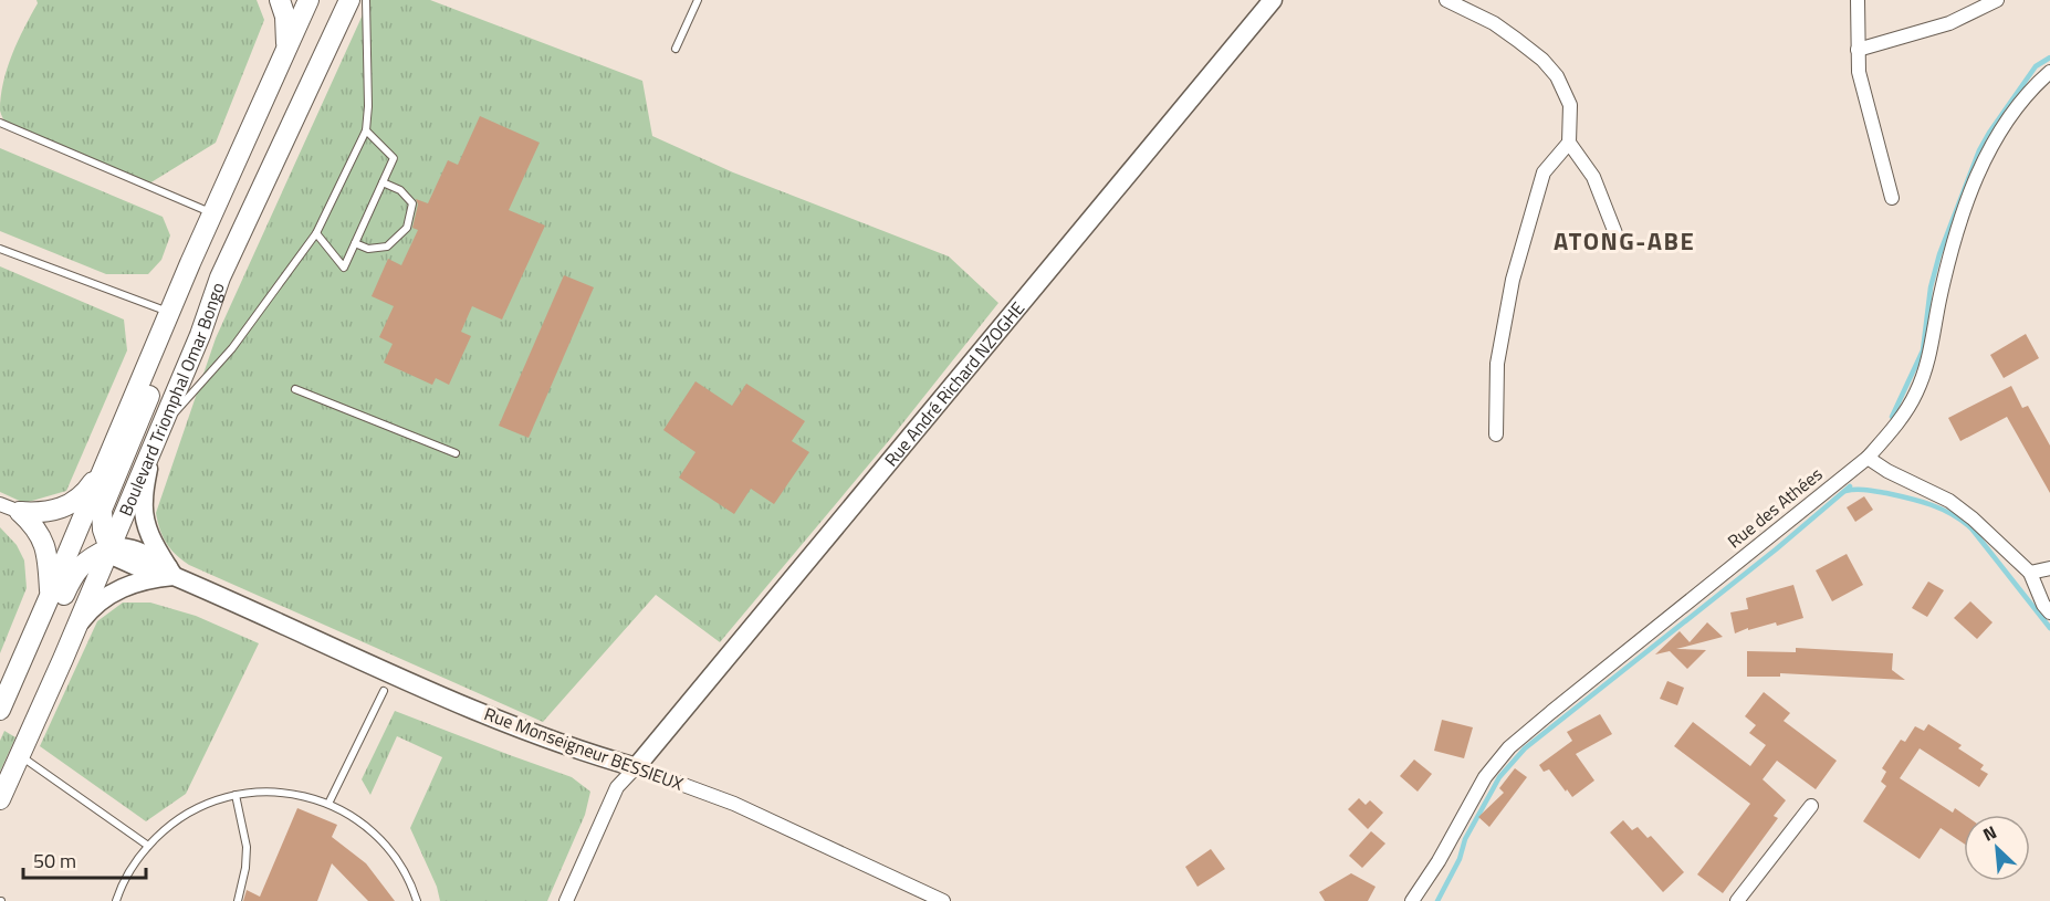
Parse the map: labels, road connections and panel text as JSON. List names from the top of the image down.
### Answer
{
  "streets": {
    "main road": ["Boulevard Triomphal Omar Bongo"],
    "street": ["Rue André Richard NZOGHE", "Rue des Athées", "Rue Monseigneur BESSIEUX"]
  },
  "crossings": [
    ["Rue André Richard NZOGHE", "Rue Monseigneur BESSIEUX"],
    ["Boulevard Triomphal Omar Bongo", "Rue Monseigneur BESSIEUX"]
  ],
  "districts": ["ATONG-ABE"],
  "scale_bar": "50 m",
  "north": "top left"
}
